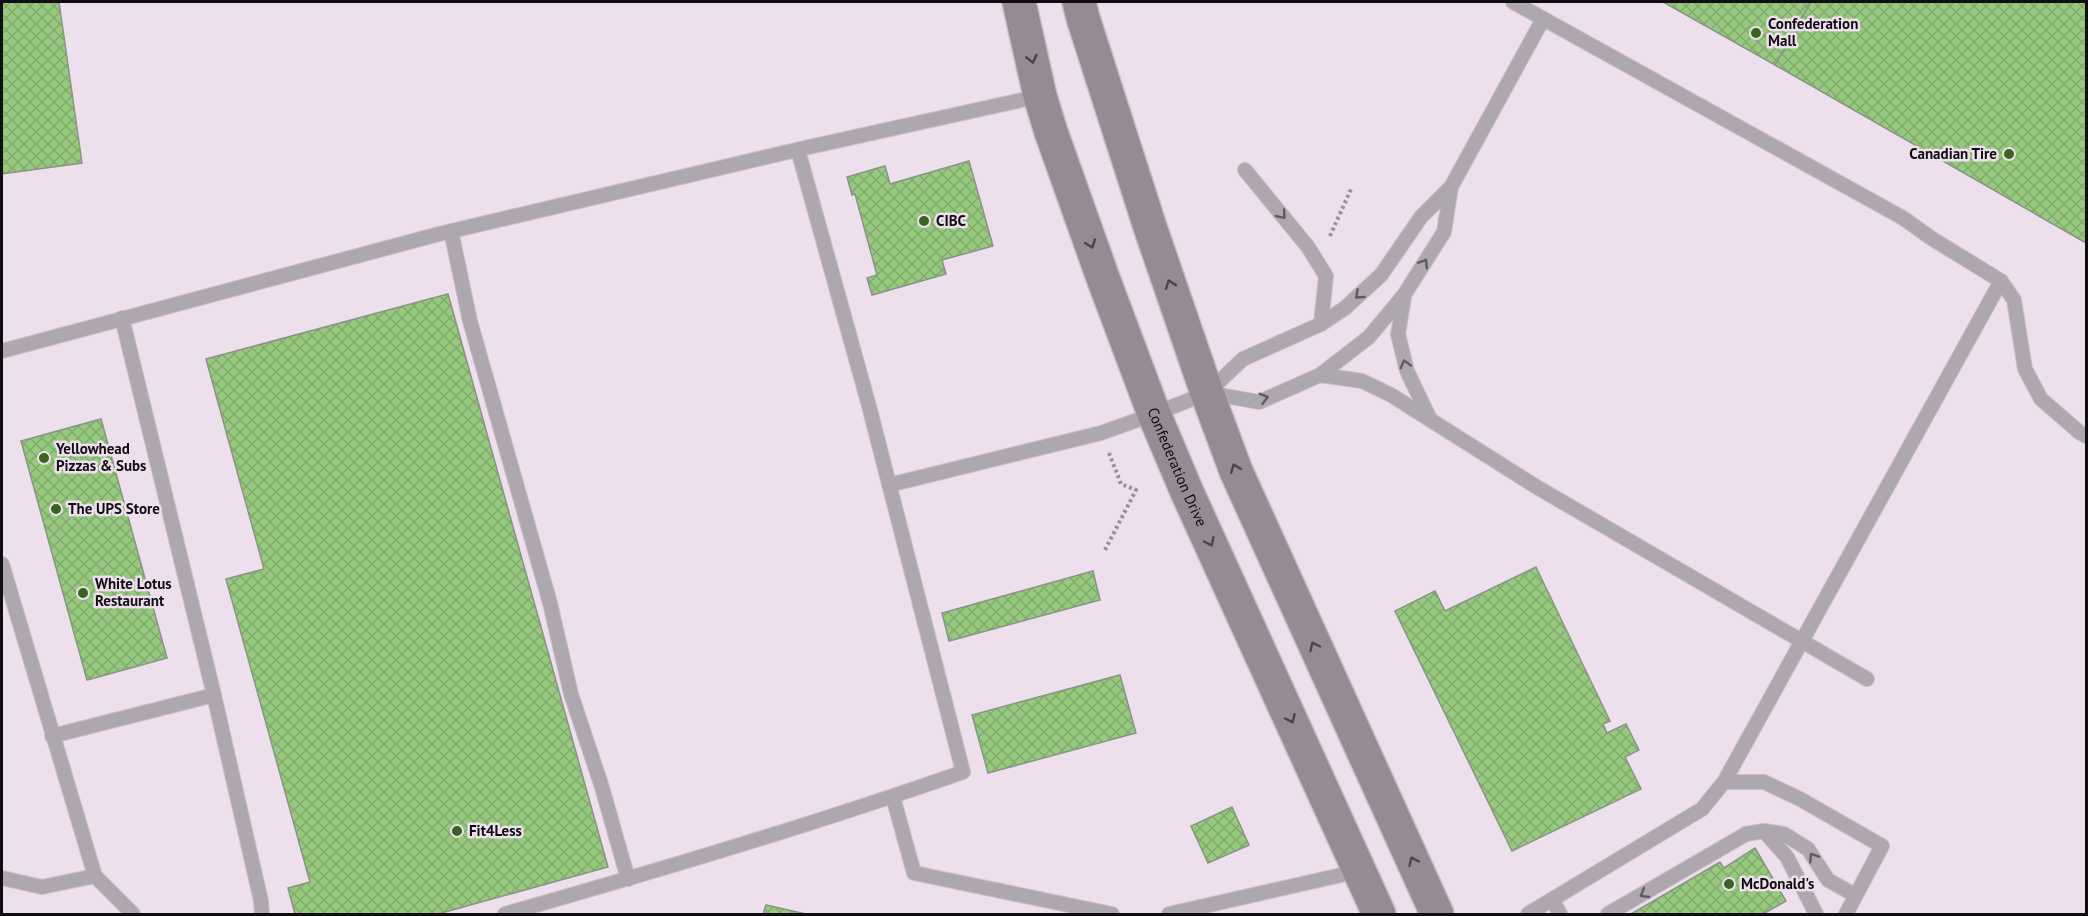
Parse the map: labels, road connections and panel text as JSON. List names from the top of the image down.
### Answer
{
  "streets": {
    "main road": ["Confederation Drive"]
  },
  "places": [
    "Confederation Mall",
    "Canadian Tire",
    "CIBC",
    "Yellowhead Pizzas & Subs",
    "The UPS Store",
    "White Lotus Restaurant",
    "Fit4Less",
    "McDonald's"
  ]
}
